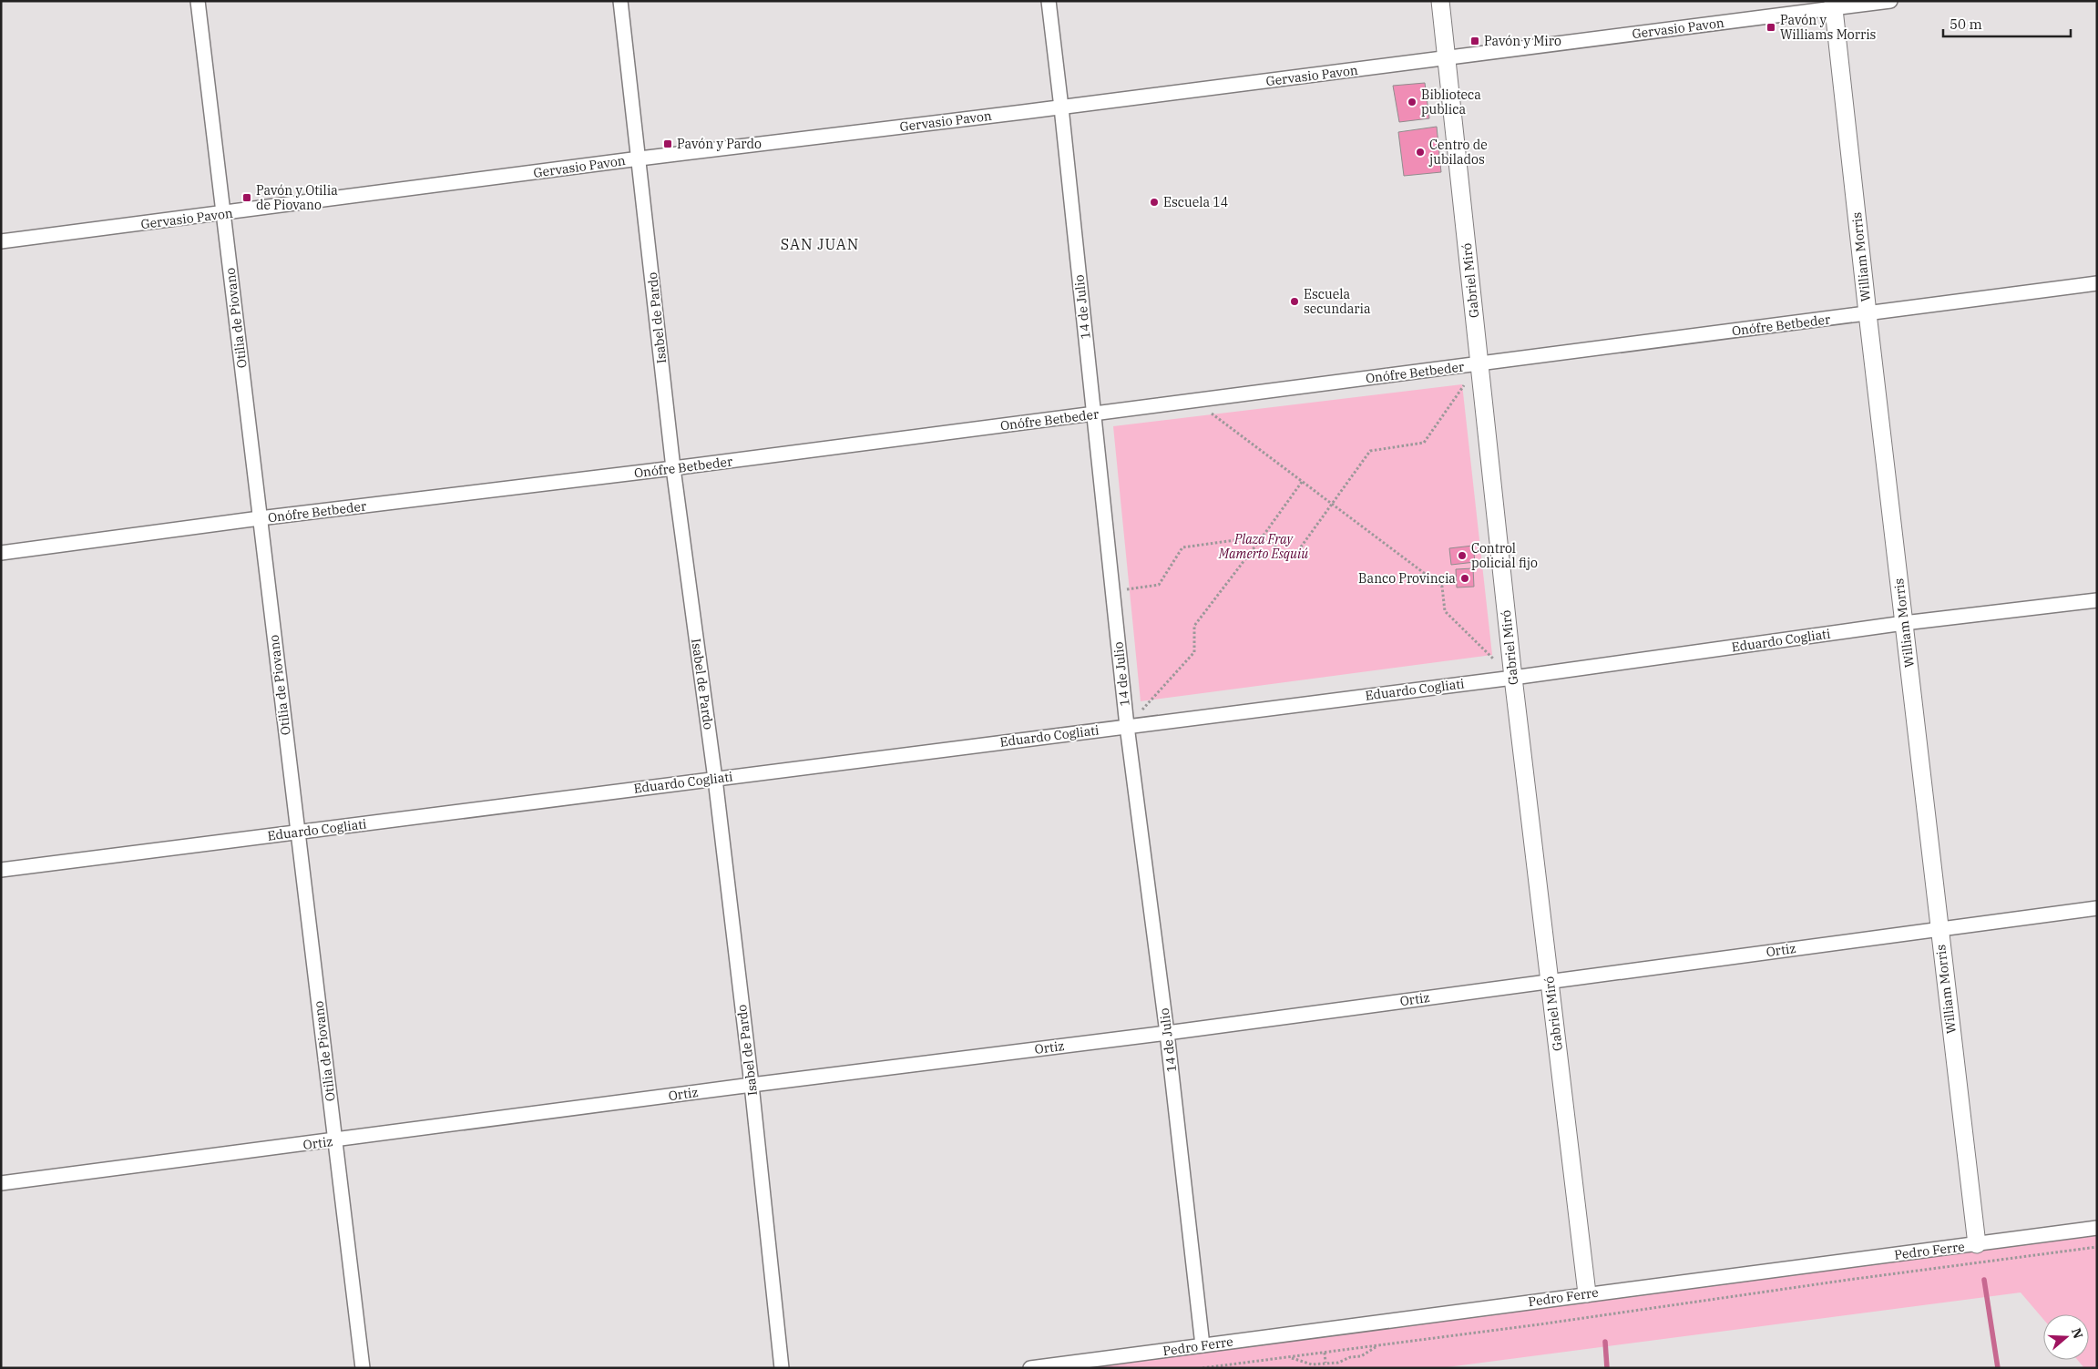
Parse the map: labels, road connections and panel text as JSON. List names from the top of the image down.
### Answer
{
  "streets": {
    "street": [
      "Gervasio Pavon",
      "William Morris",
      "Gabriel Miró",
      "14 de Julio",
      "Otilia de Piovano",
      "Isabel de Pardo",
      "Onófre Betbeder",
      "Eduardo Cogliati",
      "Ortiz",
      "Pedro Ferre"
    ]
  },
  "crossings": [
    ["Gervasio Pavon", "William Morris"],
    ["Gervasio Pavon", "Gabriel Miró"],
    ["Gervasio Pavon", "14 de Julio"],
    ["Gervasio Pavon", "Otilia de Piovano"],
    ["Gervasio Pavon", "Isabel de Pardo"],
    ["William Morris", "Onófre Betbeder"],
    ["William Morris", "Eduardo Cogliati"],
    ["William Morris", "Ortiz"],
    ["William Morris", "Pedro Ferre"],
    ["Gabriel Miró", "Onófre Betbeder"],
    ["Gabriel Miró", "Eduardo Cogliati"],
    ["Gabriel Miró", "Ortiz"],
    ["Gabriel Miró", "Pedro Ferre"],
    ["14 de Julio", "Onófre Betbeder"],
    ["14 de Julio", "Eduardo Cogliati"],
    ["14 de Julio", "Ortiz"],
    ["14 de Julio", "Pedro Ferre"],
    ["Otilia de Piovano", "Onófre Betbeder"],
    ["Otilia de Piovano", "Eduardo Cogliati"],
    ["Otilia de Piovano", "Ortiz"],
    ["Isabel de Pardo", "Onófre Betbeder"],
    ["Isabel de Pardo", "Eduardo Cogliati"],
    ["Isabel de Pardo", "Ortiz"]
  ],
  "districts": ["SAN JUAN"],
  "parks": ["Plaza Fray Mamerto Esquiú"],
  "places": {
    "transit": [
      "Pavón y Williams Morris",
      "Pavón y Miro",
      "Pavón y Pardo",
      "Pavón y Otilia de Piovano"
    ],
    "other": [
      "Biblioteca publica",
      "Centro de jubilados",
      "Escuela 14",
      "Escuela secundaria",
      "Control policial fijo",
      "Banco Provincia"
    ]
  },
  "scale_bar": "50 m",
  "north": "right"
}
